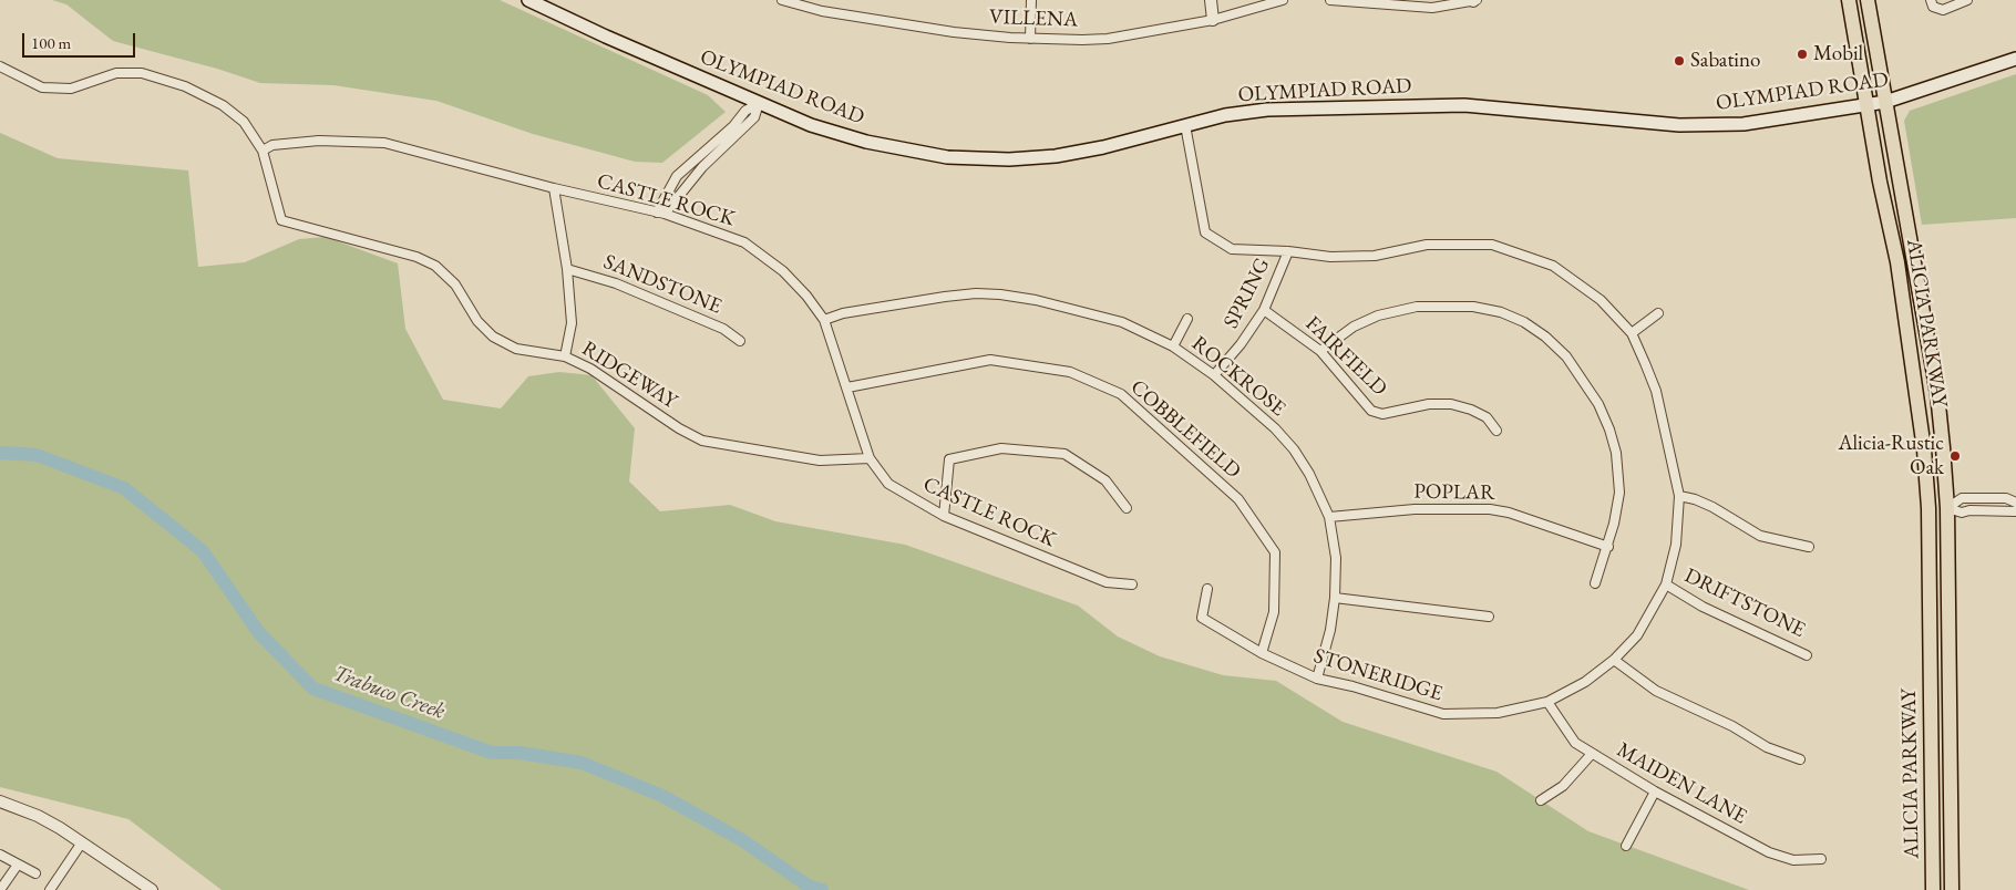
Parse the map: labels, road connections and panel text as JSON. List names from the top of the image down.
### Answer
{
  "streets": {
    "main road": ["OLYMPIAD ROAD", "ALICIA PARKWAY"],
    "street": [
      "VILLENA",
      "CASTLE ROCK",
      "SANDSTONE",
      "SPRING",
      "FAIRFIELD",
      "RIDGEWAY",
      "ROCKROSE",
      "COBBLEFIELD",
      "POPLAR",
      "DRIFTSTONE",
      "STONERIDGE",
      "MAIDEN LANE"
    ]
  },
  "crossings": [
    ["OLYMPIAD ROAD", "ALICIA PARKWAY"],
    ["OLYMPIAD ROAD", "STONERIDGE"],
    ["CASTLE ROCK", "RIDGEWAY"],
    ["CASTLE ROCK", "ROCKROSE"],
    ["CASTLE ROCK", "COBBLEFIELD"],
    ["SPRING", "FAIRFIELD"],
    ["SPRING", "ROCKROSE"],
    ["SPRING", "STONERIDGE"],
    ["ROCKROSE", "POPLAR"],
    ["ROCKROSE", "STONERIDGE"],
    ["COBBLEFIELD", "STONERIDGE"],
    ["DRIFTSTONE", "STONERIDGE"],
    ["STONERIDGE", "MAIDEN LANE"]
  ],
  "water": ["Trabuco Creek"],
  "places": ["Mobil", "Sabatino", "Alicia-Rustic Oak"],
  "scale_bar": "100 m"
}
